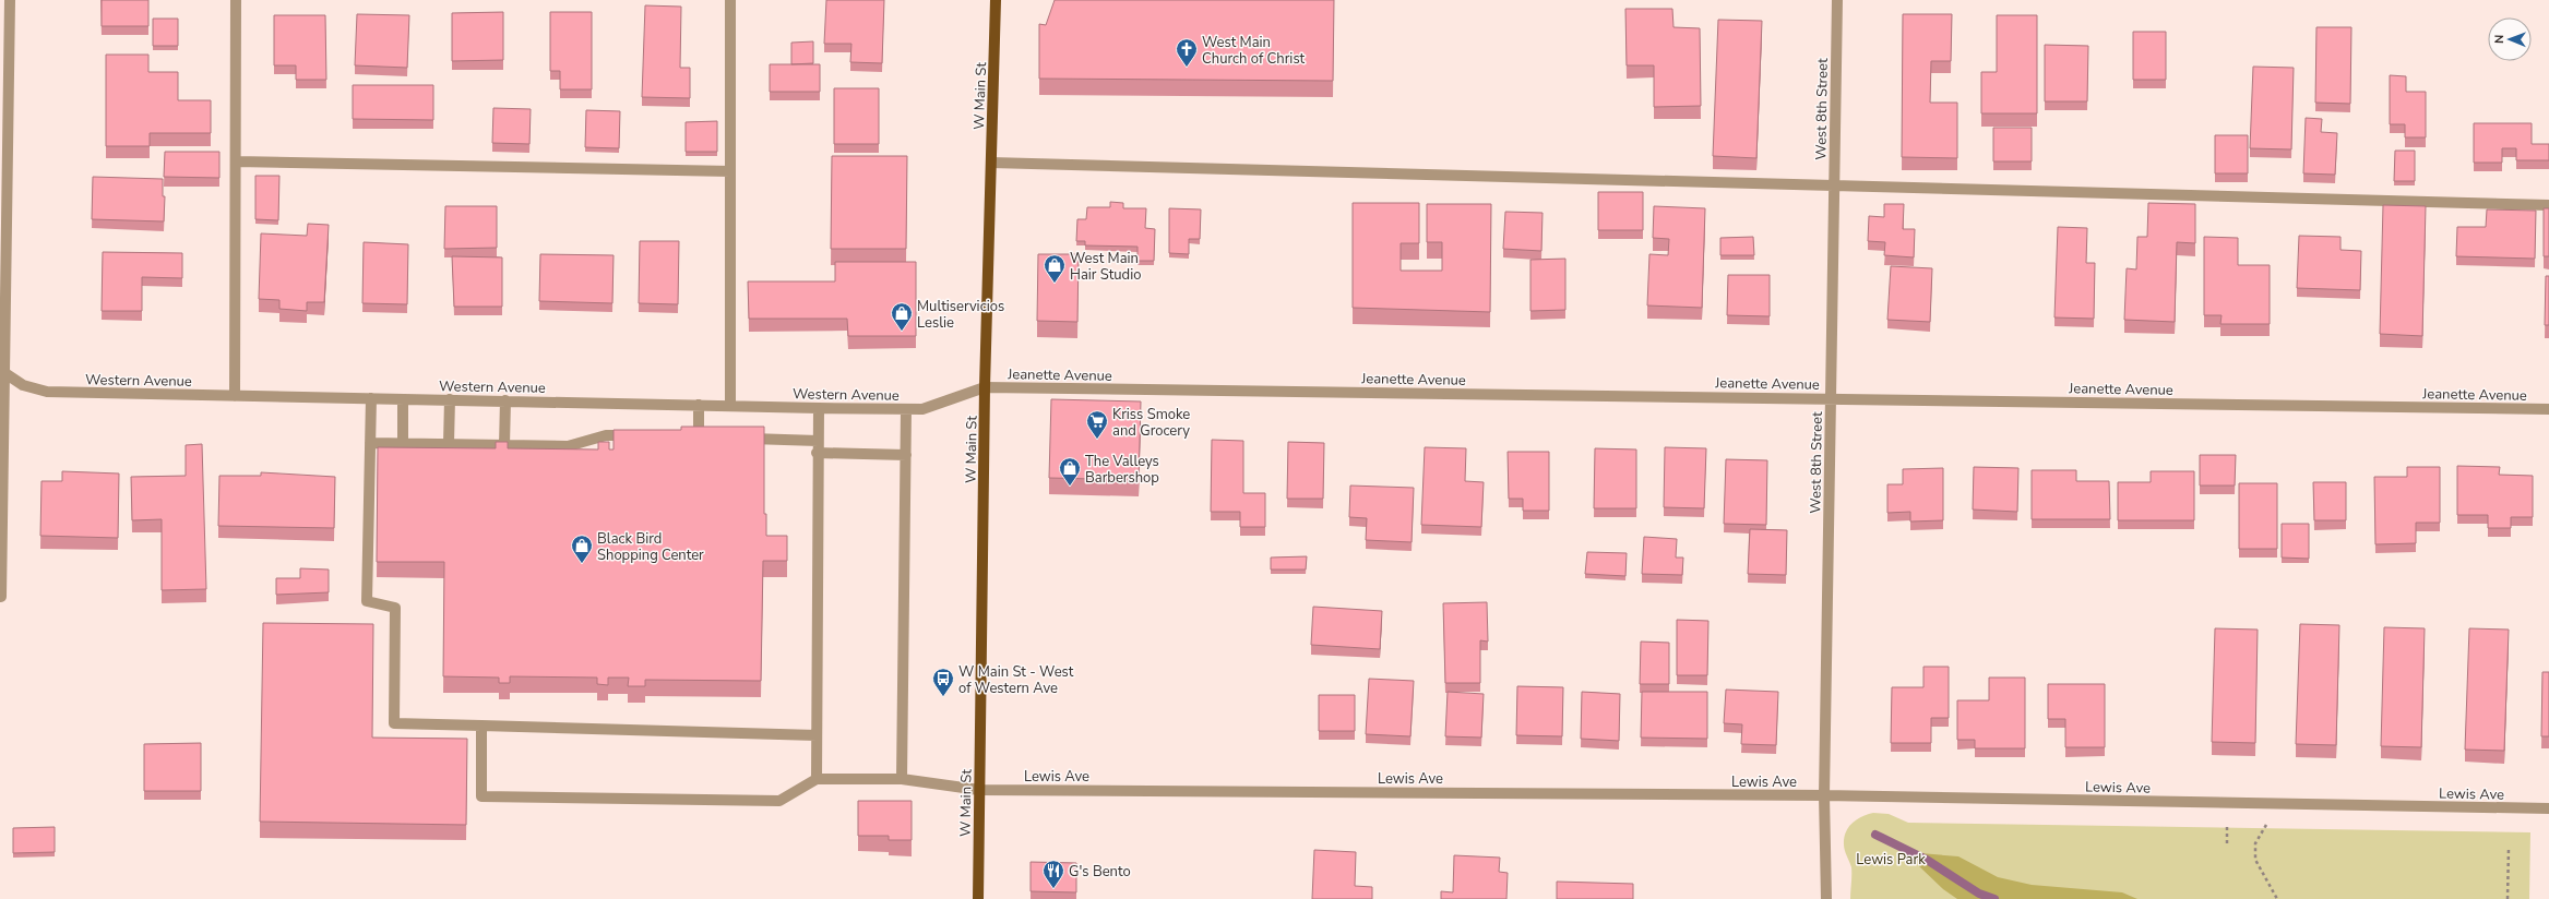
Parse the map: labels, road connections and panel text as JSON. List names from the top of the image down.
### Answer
{
  "streets": {
    "main road": ["W Main St"],
    "street": [
      "West 8th Street",
      "Jeanette Avenue",
      "Western Avenue",
      "Lewis Ave"
    ]
  },
  "crossings": [
    ["W Main St", "Jeanette Avenue"],
    ["W Main St", "Western Avenue"],
    ["W Main St", "Lewis Ave"],
    ["West 8th Street", "Jeanette Avenue"],
    ["West 8th Street", "Lewis Ave"],
    ["Jeanette Avenue", "Western Avenue"]
  ],
  "parks": ["Lewis Park"],
  "places": {
    "church": ["West Main Church of Christ"],
    "shop": [
      "West Main Hair Studio",
      "Multiservicios Leslie",
      "The Valleys Barbershop",
      "Black Bird Shopping Center"
    ],
    "supermarket": ["Kriss Smoke and Grocery"],
    "bus stop": ["W Main St - West of Western Ave"],
    "restaurant": ["G's Bento"]
  },
  "north": "left"
}
